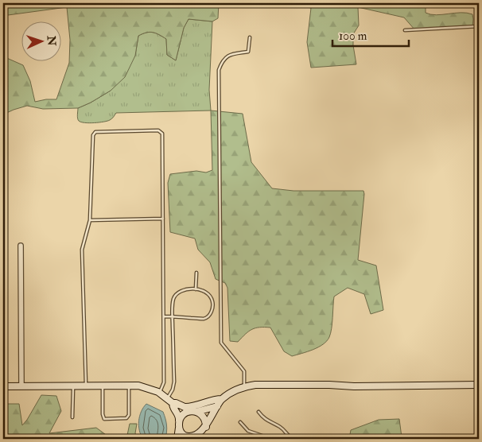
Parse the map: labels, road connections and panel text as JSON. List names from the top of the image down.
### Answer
{
  "scale_bar": "100 m",
  "north": "right"
}
